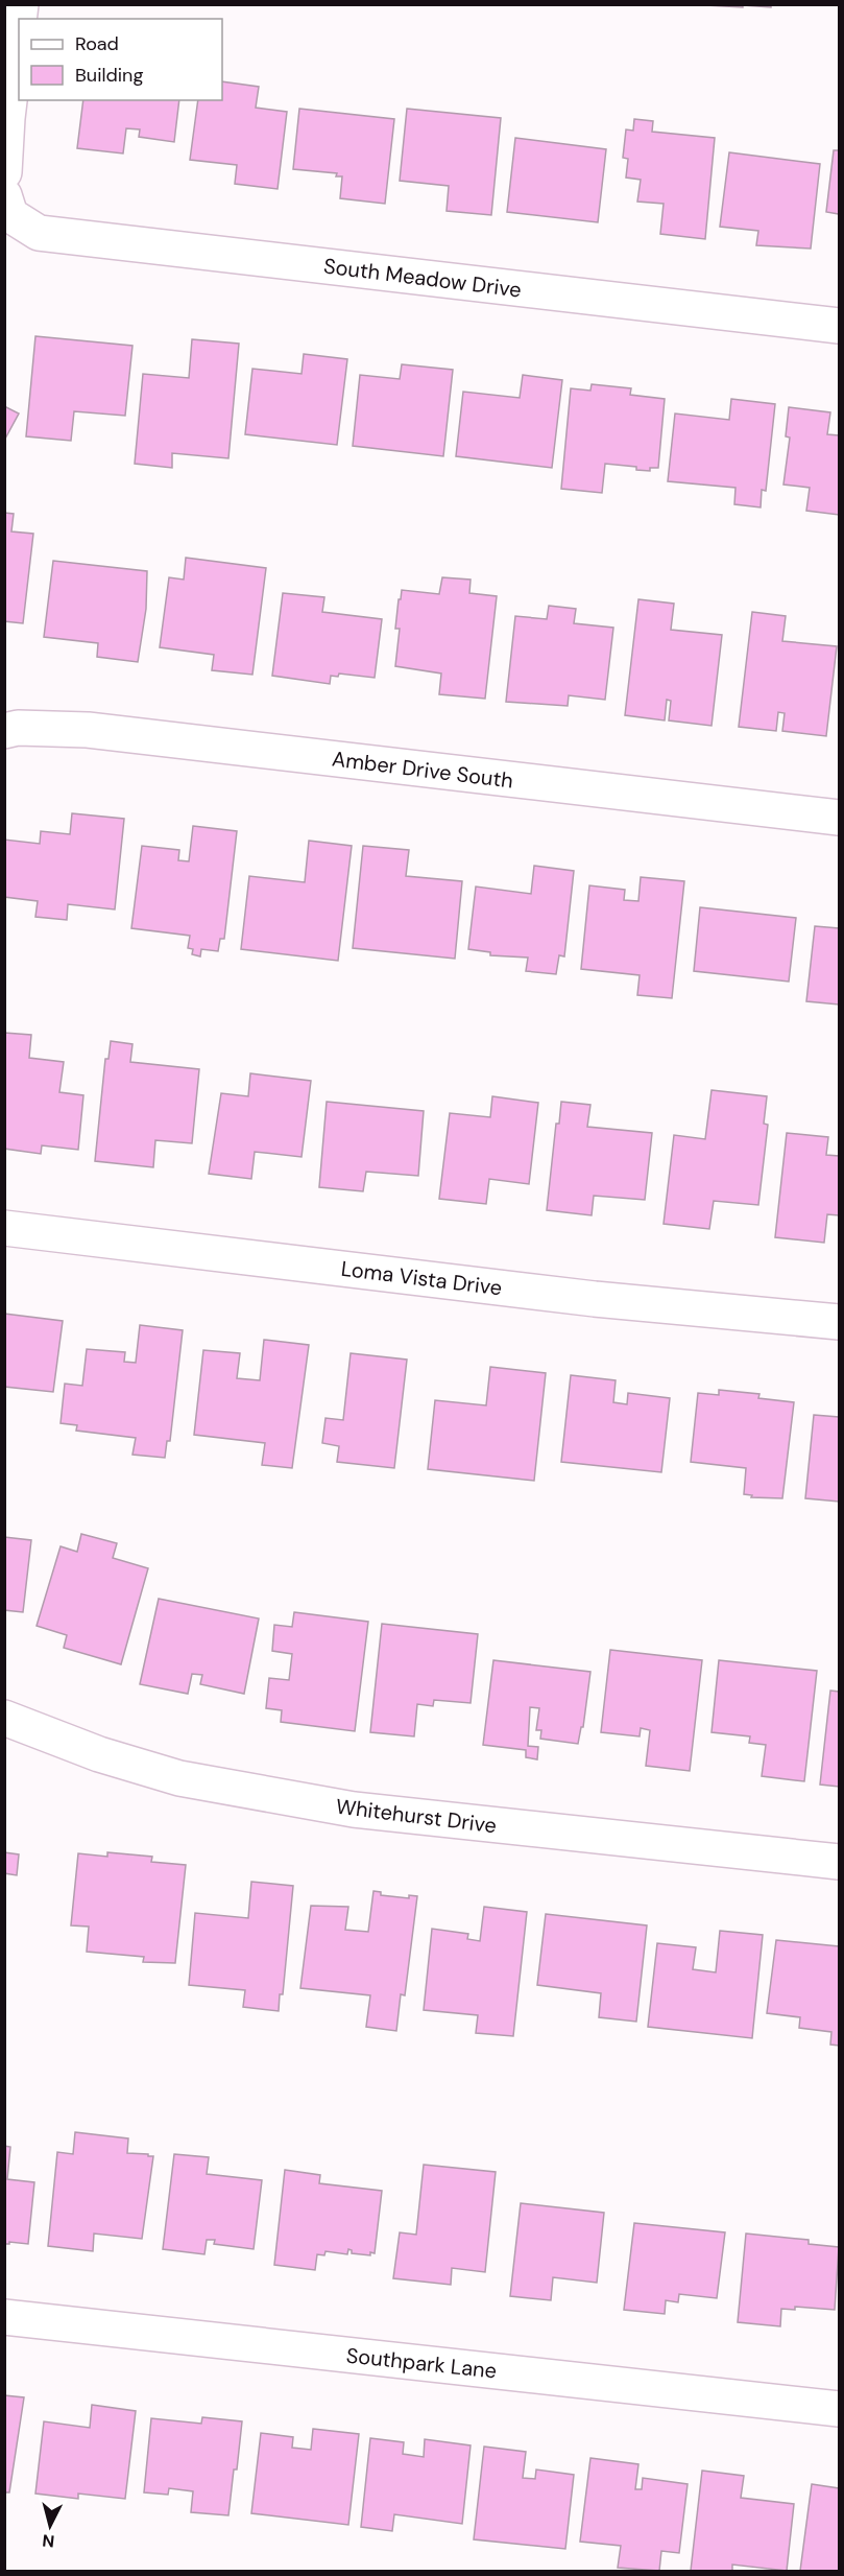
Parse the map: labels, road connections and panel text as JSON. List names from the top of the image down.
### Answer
{
  "streets": {
    "street": [
      "South Meadow Drive",
      "Amber Drive South",
      "Loma Vista Drive",
      "Whitehurst Drive",
      "Southpark Lane"
    ]
  },
  "legend": ["Road", "Building"],
  "north": "bottom"
}
